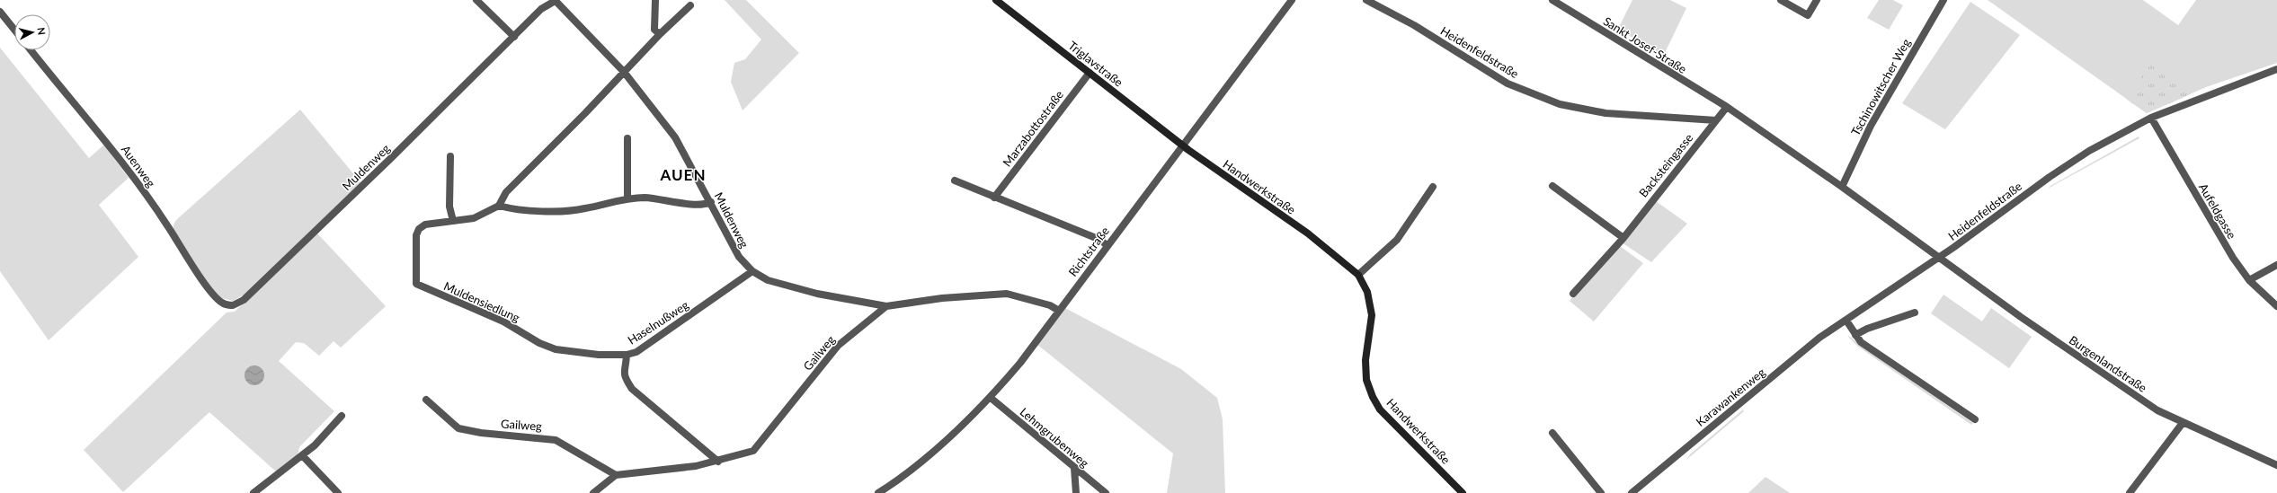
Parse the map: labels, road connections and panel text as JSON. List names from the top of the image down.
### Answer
{
  "streets": {
    "street": [
      "Sankt Josef-Straße",
      "Heidenfeldstraße",
      "Triglavstraße",
      "Tschinowitscher Weg",
      "Marzabottostraße",
      "Backsteingasse",
      "Auenweg",
      "Muldenweg",
      "Handwerkstraße",
      "Aufeldgasse",
      "Richtstraße",
      "Muldensiedlung",
      "Haselnußweg",
      "Gailweg",
      "Burgenlandstraße",
      "Karawankenweg",
      "Lehmgrubenweg"
    ]
  },
  "crossings": [
    ["Sankt Josef-Straße", "Backsteingasse"],
    ["Heidenfeldstraße", "Backsteingasse"],
    ["Heidenfeldstraße", "Aufeldgasse"],
    ["Heidenfeldstraße", "Burgenlandstraße"],
    ["Heidenfeldstraße", "Karawankenweg"],
    ["Triglavstraße", "Marzabottostraße"],
    ["Triglavstraße", "Handwerkstraße"],
    ["Triglavstraße", "Richtstraße"],
    ["Auenweg", "Muldenweg"],
    ["Muldenweg", "Haselnußweg"],
    ["Muldenweg", "Gailweg"],
    ["Handwerkstraße", "Richtstraße"],
    ["Richtstraße", "Lehmgrubenweg"],
    ["Muldensiedlung", "Haselnußweg"],
    ["Haselnußweg", "Gailweg"],
    ["Burgenlandstraße", "Karawankenweg"]
  ],
  "districts": ["AUEN"],
  "north": "right"
}
